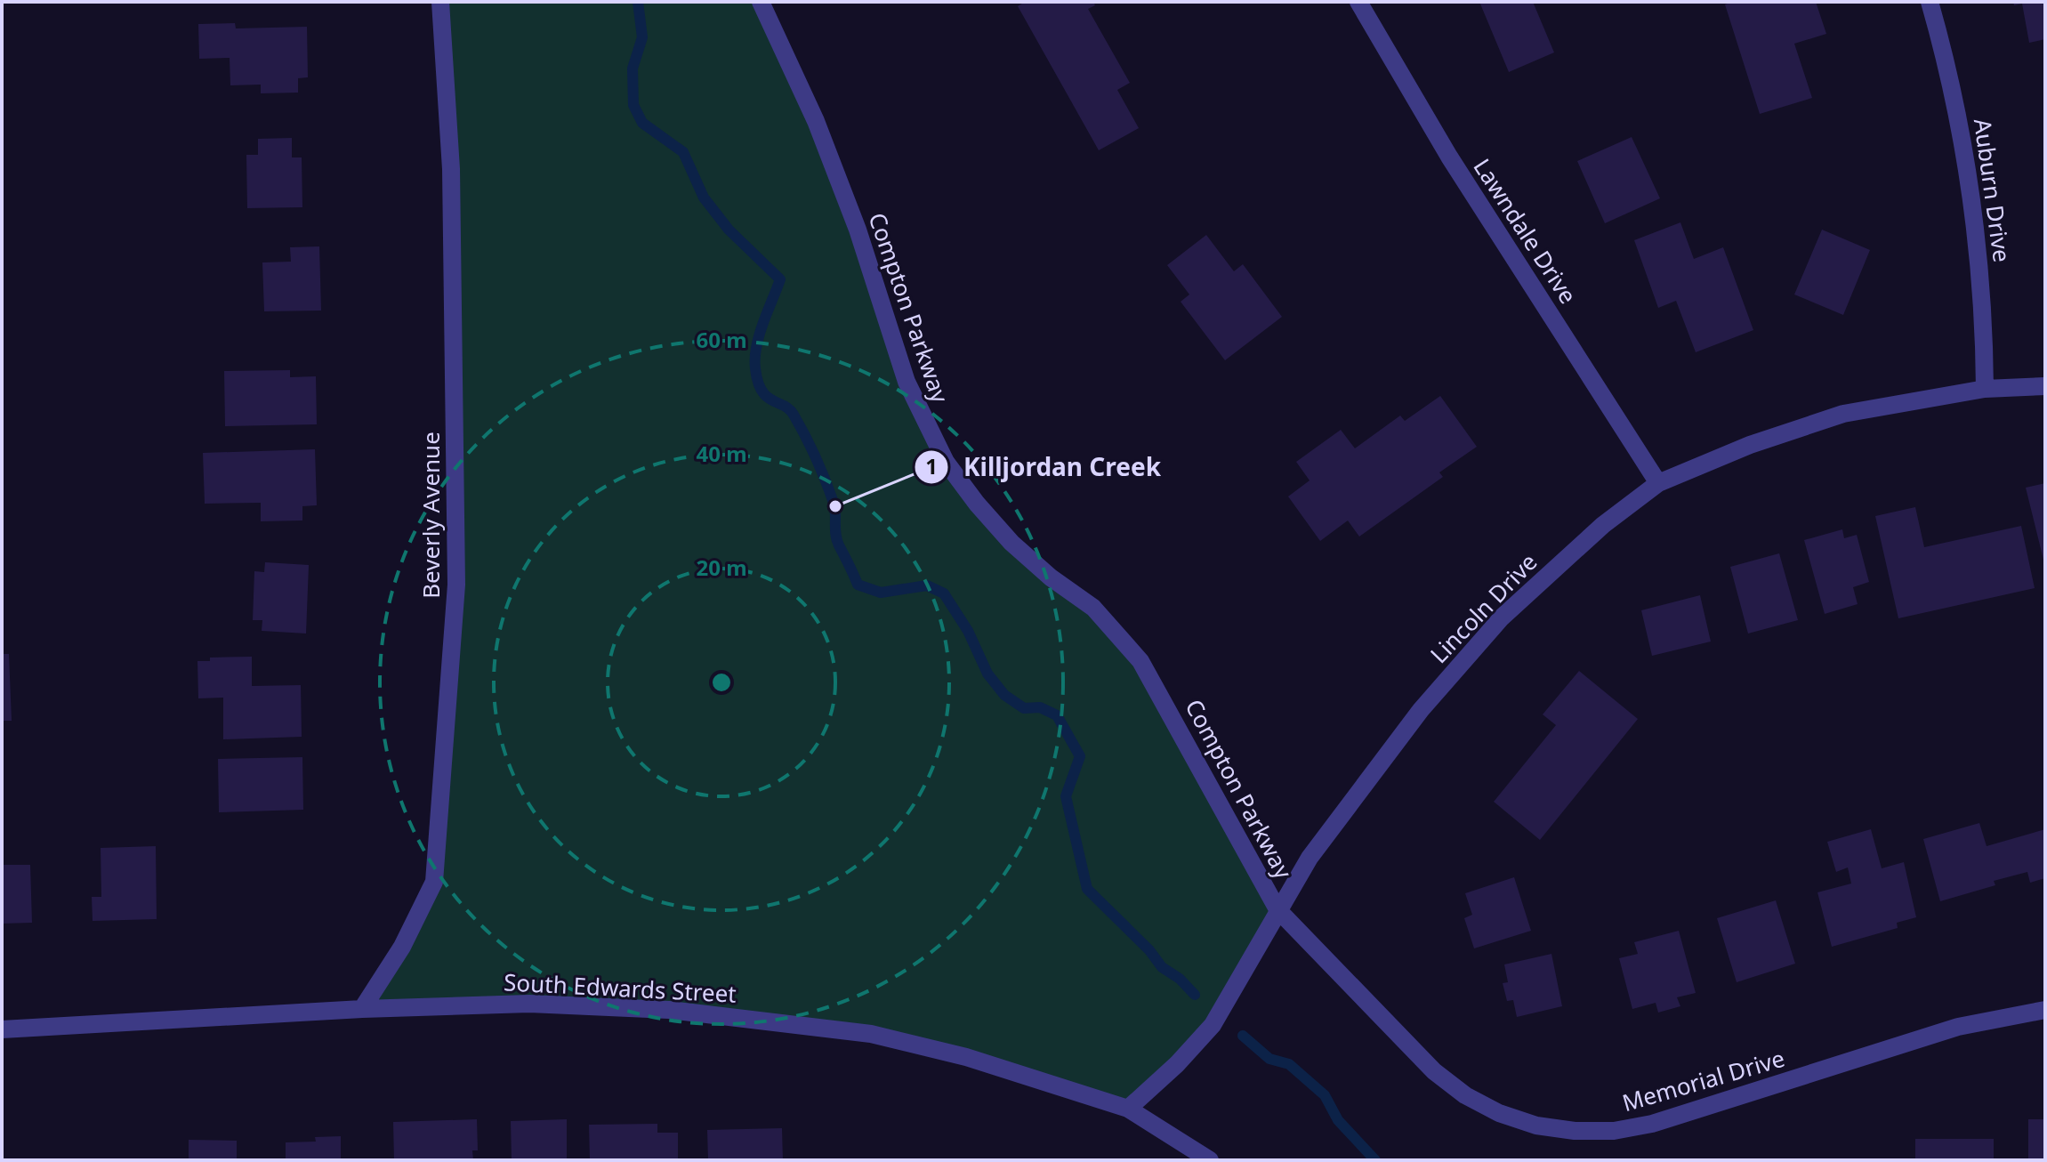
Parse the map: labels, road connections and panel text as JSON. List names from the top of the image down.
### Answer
{
  "streets": {
    "street": [
      "Auburn Drive",
      "Lawndale Drive",
      "Compton Parkway",
      "Beverly Avenue",
      "Lincoln Drive",
      "South Edwards Street",
      "Memorial Drive"
    ]
  },
  "crossings": [
    ["Auburn Drive", "Lincoln Drive"],
    ["Lawndale Drive", "Lincoln Drive"],
    ["Compton Parkway", "Lincoln Drive"],
    ["Compton Parkway", "Memorial Drive"],
    ["Beverly Avenue", "South Edwards Street"],
    ["Lincoln Drive", "South Edwards Street"],
    ["Lincoln Drive", "Memorial Drive"]
  ],
  "places": ["Killjordan Creek"],
  "rings": ["60 m", "40 m", "20 m"]
}
